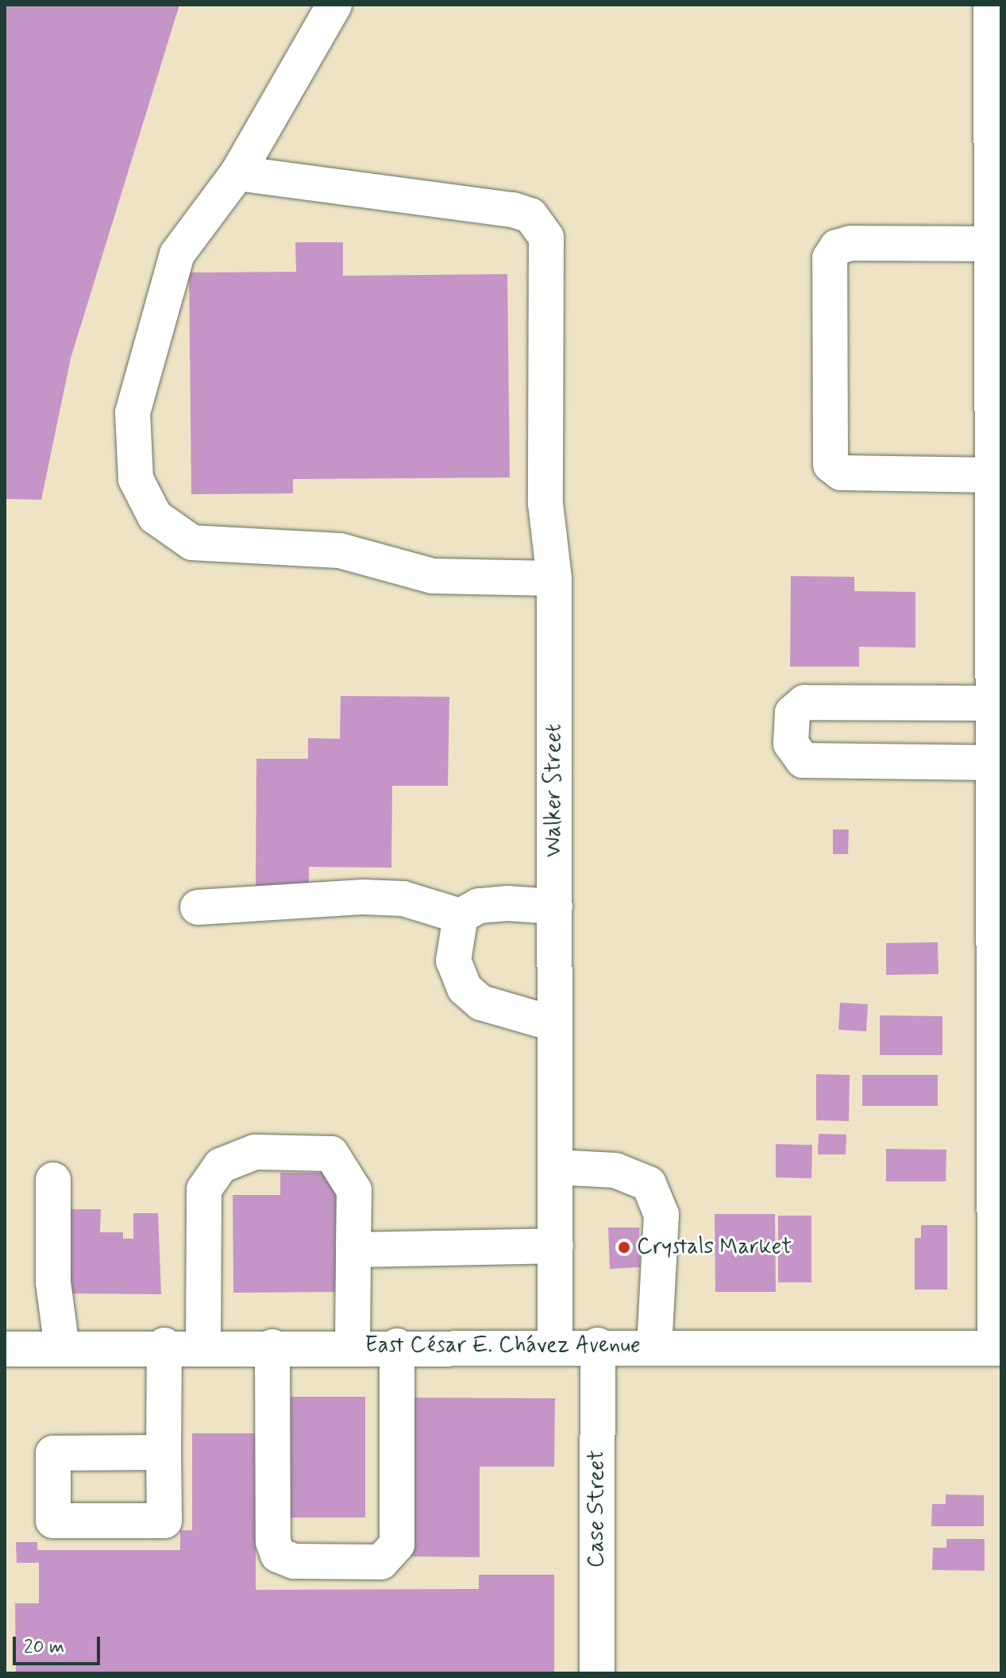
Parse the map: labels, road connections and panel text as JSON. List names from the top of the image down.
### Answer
{
  "streets": {
    "street": ["Walker Street", "East César E. Chávez Avenue", "Case Street"]
  },
  "crossings": [
    ["Walker Street", "East César E. Chávez Avenue"],
    ["East César E. Chávez Avenue", "Case Street"]
  ],
  "places": ["Crystals Market"],
  "scale_bar": "20 m"
}
